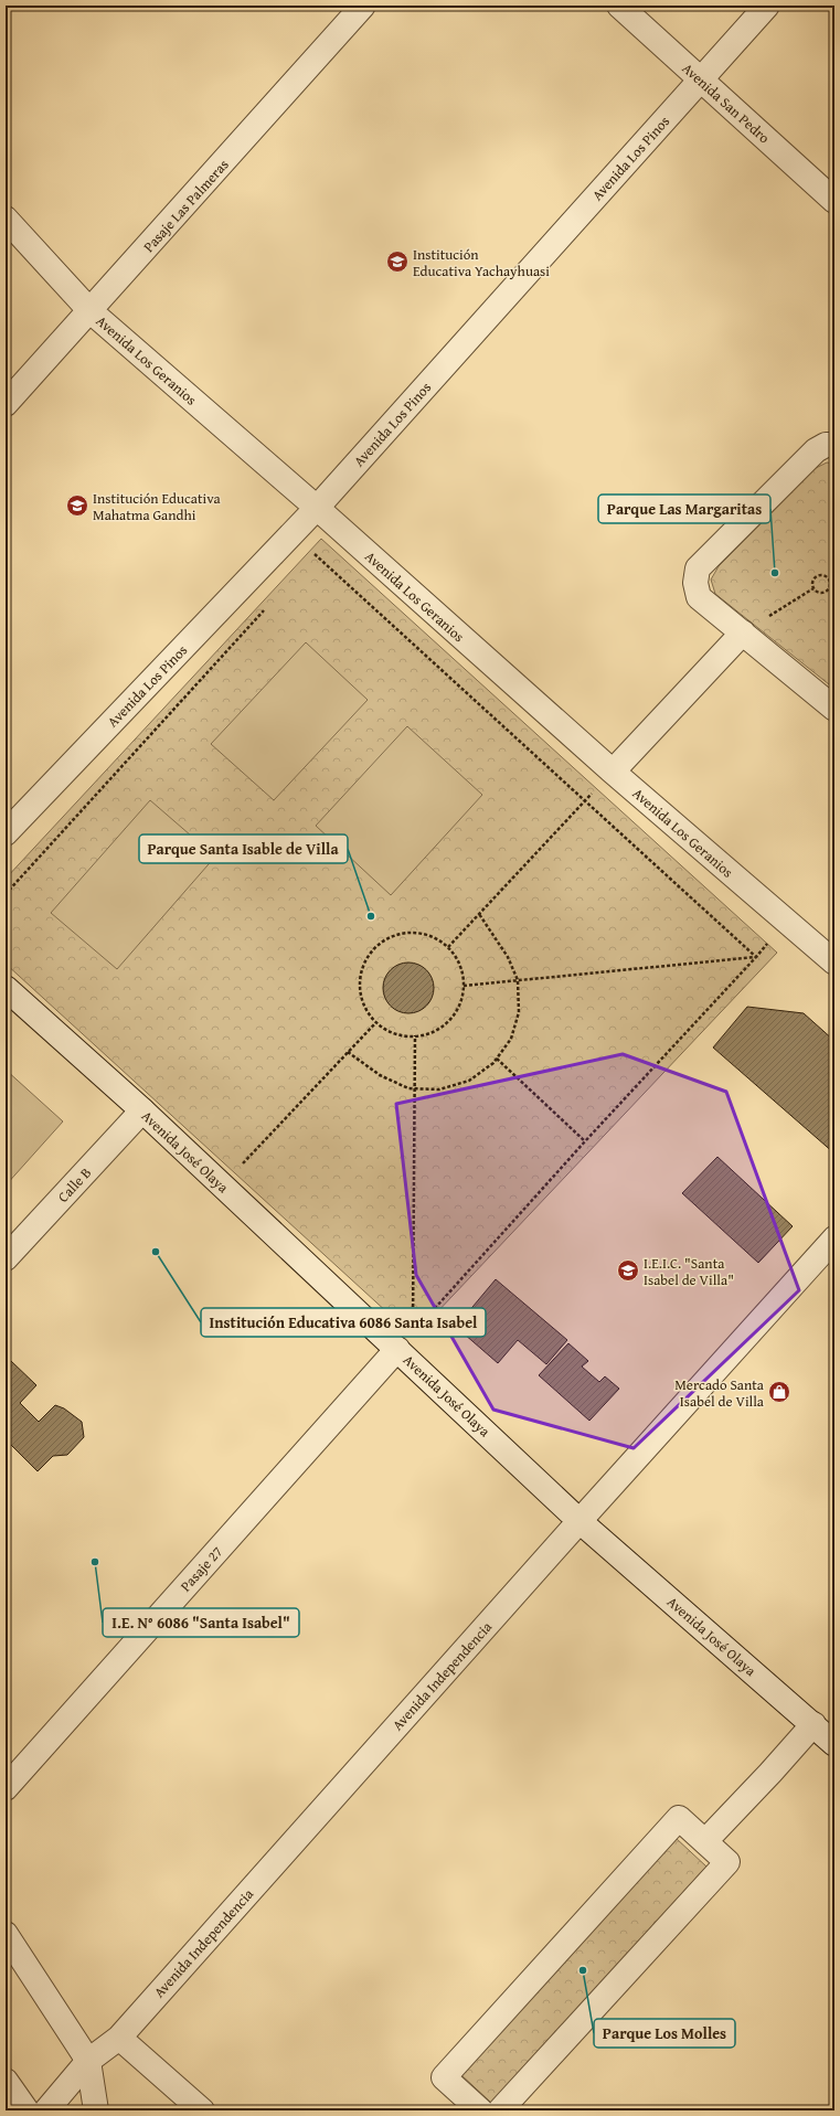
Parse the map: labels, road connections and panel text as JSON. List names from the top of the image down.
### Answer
{
  "streets": {
    "street": [
      "Avenida San Pedro",
      "Avenida Los Pinos",
      "Pasaje Las Palmeras",
      "Avenida Los Geranios",
      "Avenida José Olaya",
      "Calle B",
      "Pasaje 27",
      "Avenida Independencia"
    ]
  },
  "crossings": [
    ["Avenida San Pedro", "Avenida Los Pinos"],
    ["Avenida Los Pinos", "Avenida Los Geranios"],
    ["Pasaje Las Palmeras", "Avenida Los Geranios"],
    ["Avenida José Olaya", "Calle B"],
    ["Avenida José Olaya", "Pasaje 27"],
    ["Avenida José Olaya", "Avenida Independencia"]
  ],
  "places": {
    "school or university": ["Institución Educativa Yachayhuasi", "Institución Educativa Mahatma Gandhi", "I.E.I.C. \"Santa Isabel de Villa\""],
    "other": [
      "Parque Las Margaritas",
      "Parque Santa Isable de Villa",
      "Institución Educativa 6086 Santa Isabel",
      "I.E. N° 6086 \"Santa Isabel\"",
      "Parque Los Molles"
    ],
    "shop": ["Mercado Santa Isabel de Villa"]
  }
}
